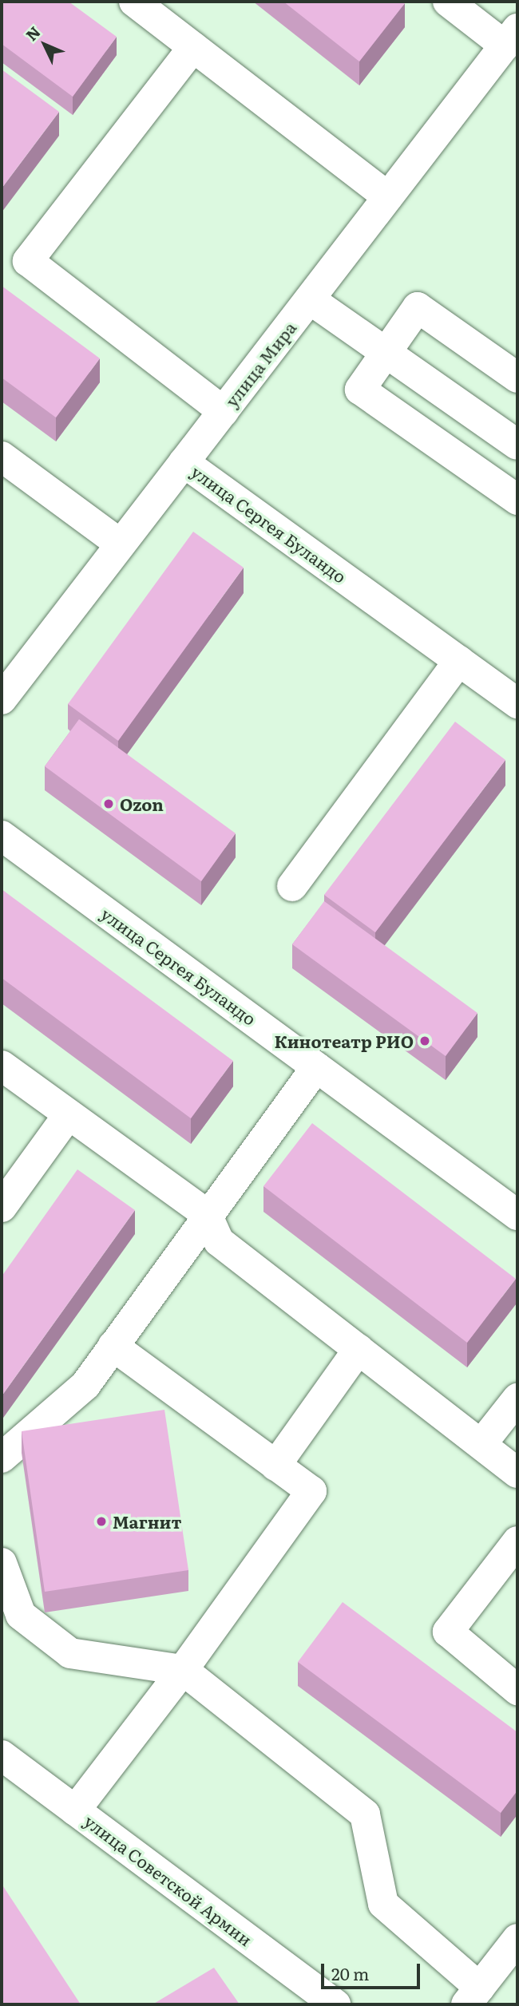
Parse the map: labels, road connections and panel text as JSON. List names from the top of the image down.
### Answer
{
  "streets": {
    "street": ["улица Мира", "улица Сергея Буландо", "улица Советской Армии"]
  },
  "crossings": [
    ["улица Мира", "улица Сергея Буландо"]
  ],
  "places": ["Ozon", "Кинотеатр РИО", "Магнит"],
  "scale_bar": "20 m",
  "north": "top left"
}
